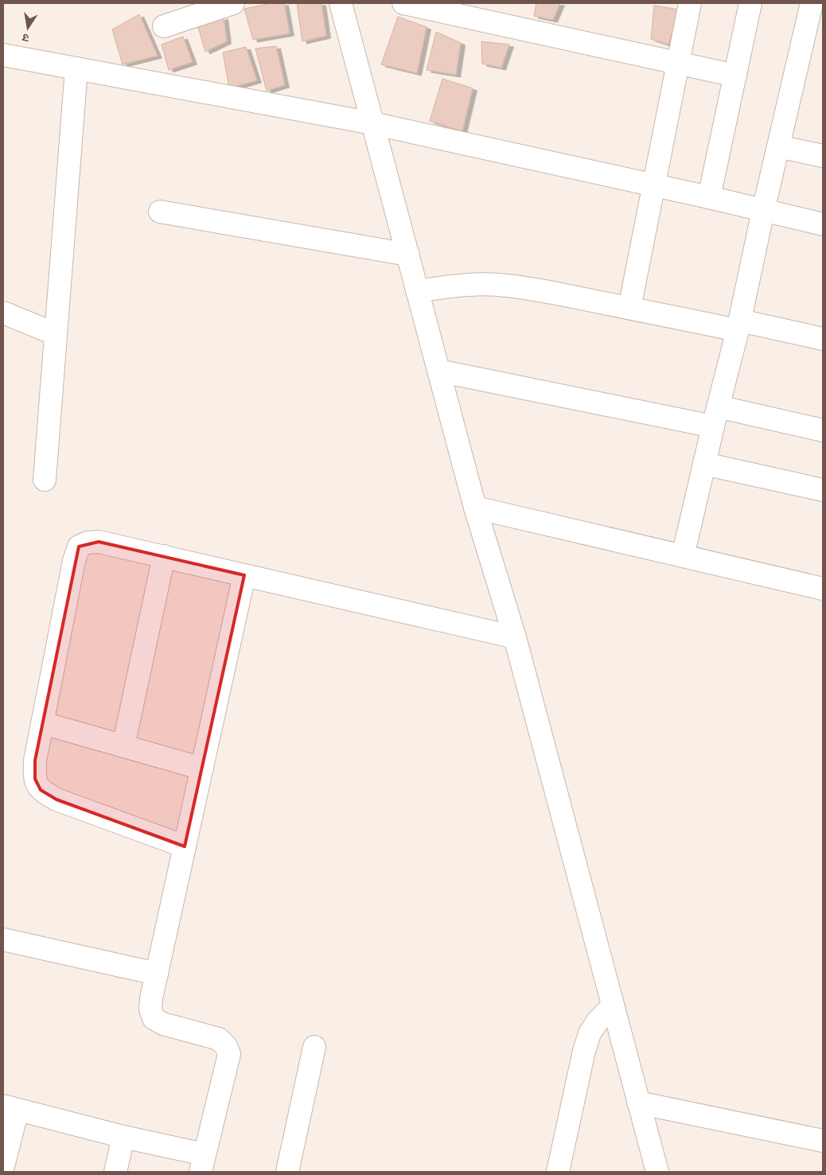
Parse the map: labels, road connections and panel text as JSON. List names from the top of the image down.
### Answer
{
  "north": "bottom"
}
